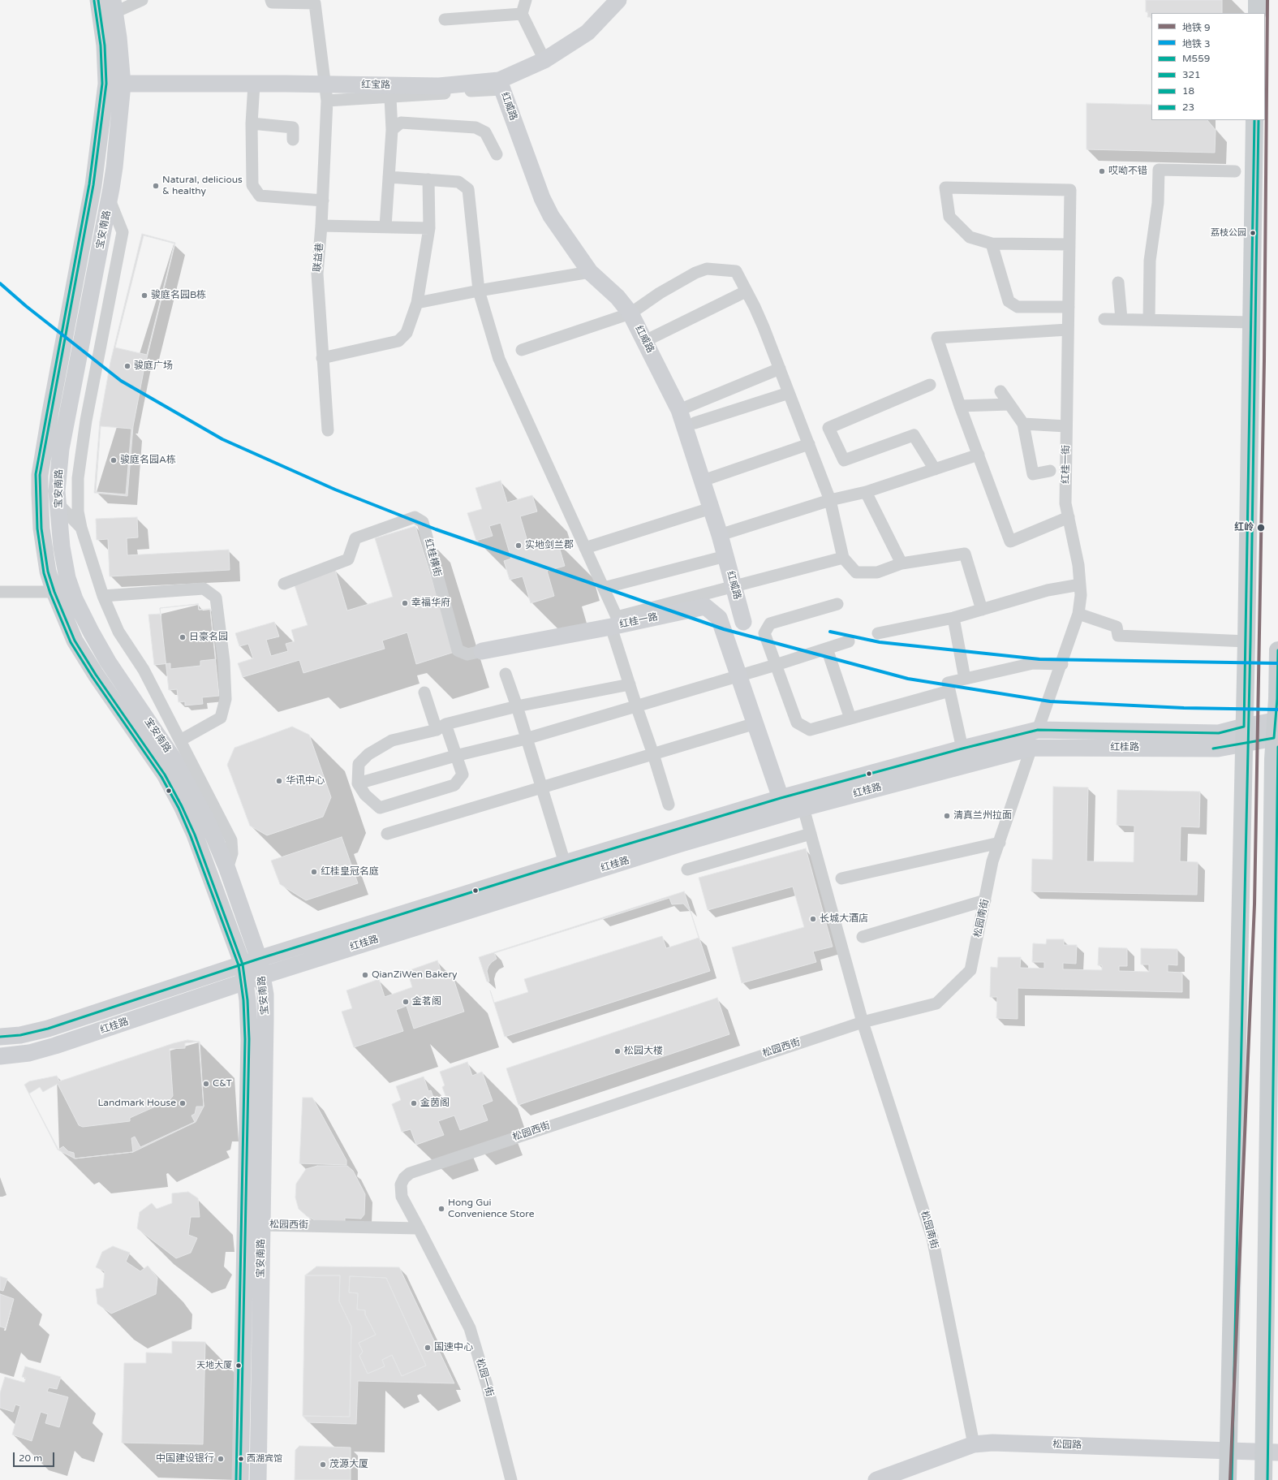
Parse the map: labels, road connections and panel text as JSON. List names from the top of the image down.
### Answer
{
  "streets": {
    "street": [
      "红宝路",
      "红威路",
      "宝安南路",
      "联益巷",
      "红桂一街",
      "红桂横街",
      "红桂一路",
      "红桂路",
      "松园南街",
      "松园西街",
      "松园一街",
      "松园路"
    ]
  },
  "crossings": [
    ["红宝路", "红威路"],
    ["红宝路", "宝安南路"],
    ["红宝路", "联益巷"],
    ["宝安南路", "红桂路"],
    ["宝安南路", "松园西街"],
    ["红桂一街", "红桂路"],
    ["红桂横街", "红桂一路"],
    ["红桂一路", "红桂路"],
    ["红桂路", "松园南街"],
    ["松园南街", "松园西街"],
    ["松园南街", "松园路"],
    ["松园西街", "松园一街"]
  ],
  "places": [
    "哎呦不错",
    "Natural, delicious & healthy",
    "荔枝公园",
    "骏庭名园B栋",
    "骏庭广场",
    "骏庭名园A栋",
    "红岭",
    "实地剑兰郡",
    "幸福华府",
    "日豪名园",
    "华讯中心",
    "清真兰州拉面",
    "红桂皇冠名庭",
    "长城大酒店",
    "QianZiWen Bakery",
    "金茗阁",
    "松园大楼",
    "C&T",
    "Landmark House",
    "金茵阁",
    "Hong Gui Convenience Store",
    "国速中心",
    "天地大厦",
    "中国建设银行",
    "西湖宾馆",
    "茂源大厦"
  ],
  "lines": [
    "metro line 9",
    "transit line 321",
    "transit line 18",
    "transit line M559",
    "transit line 23",
    "metro line 3"
  ],
  "legend": [
    "地铁 9",
    "地铁 3",
    "M559",
    "321",
    "18",
    "23"
  ],
  "scale_bar": "20 m"
}
